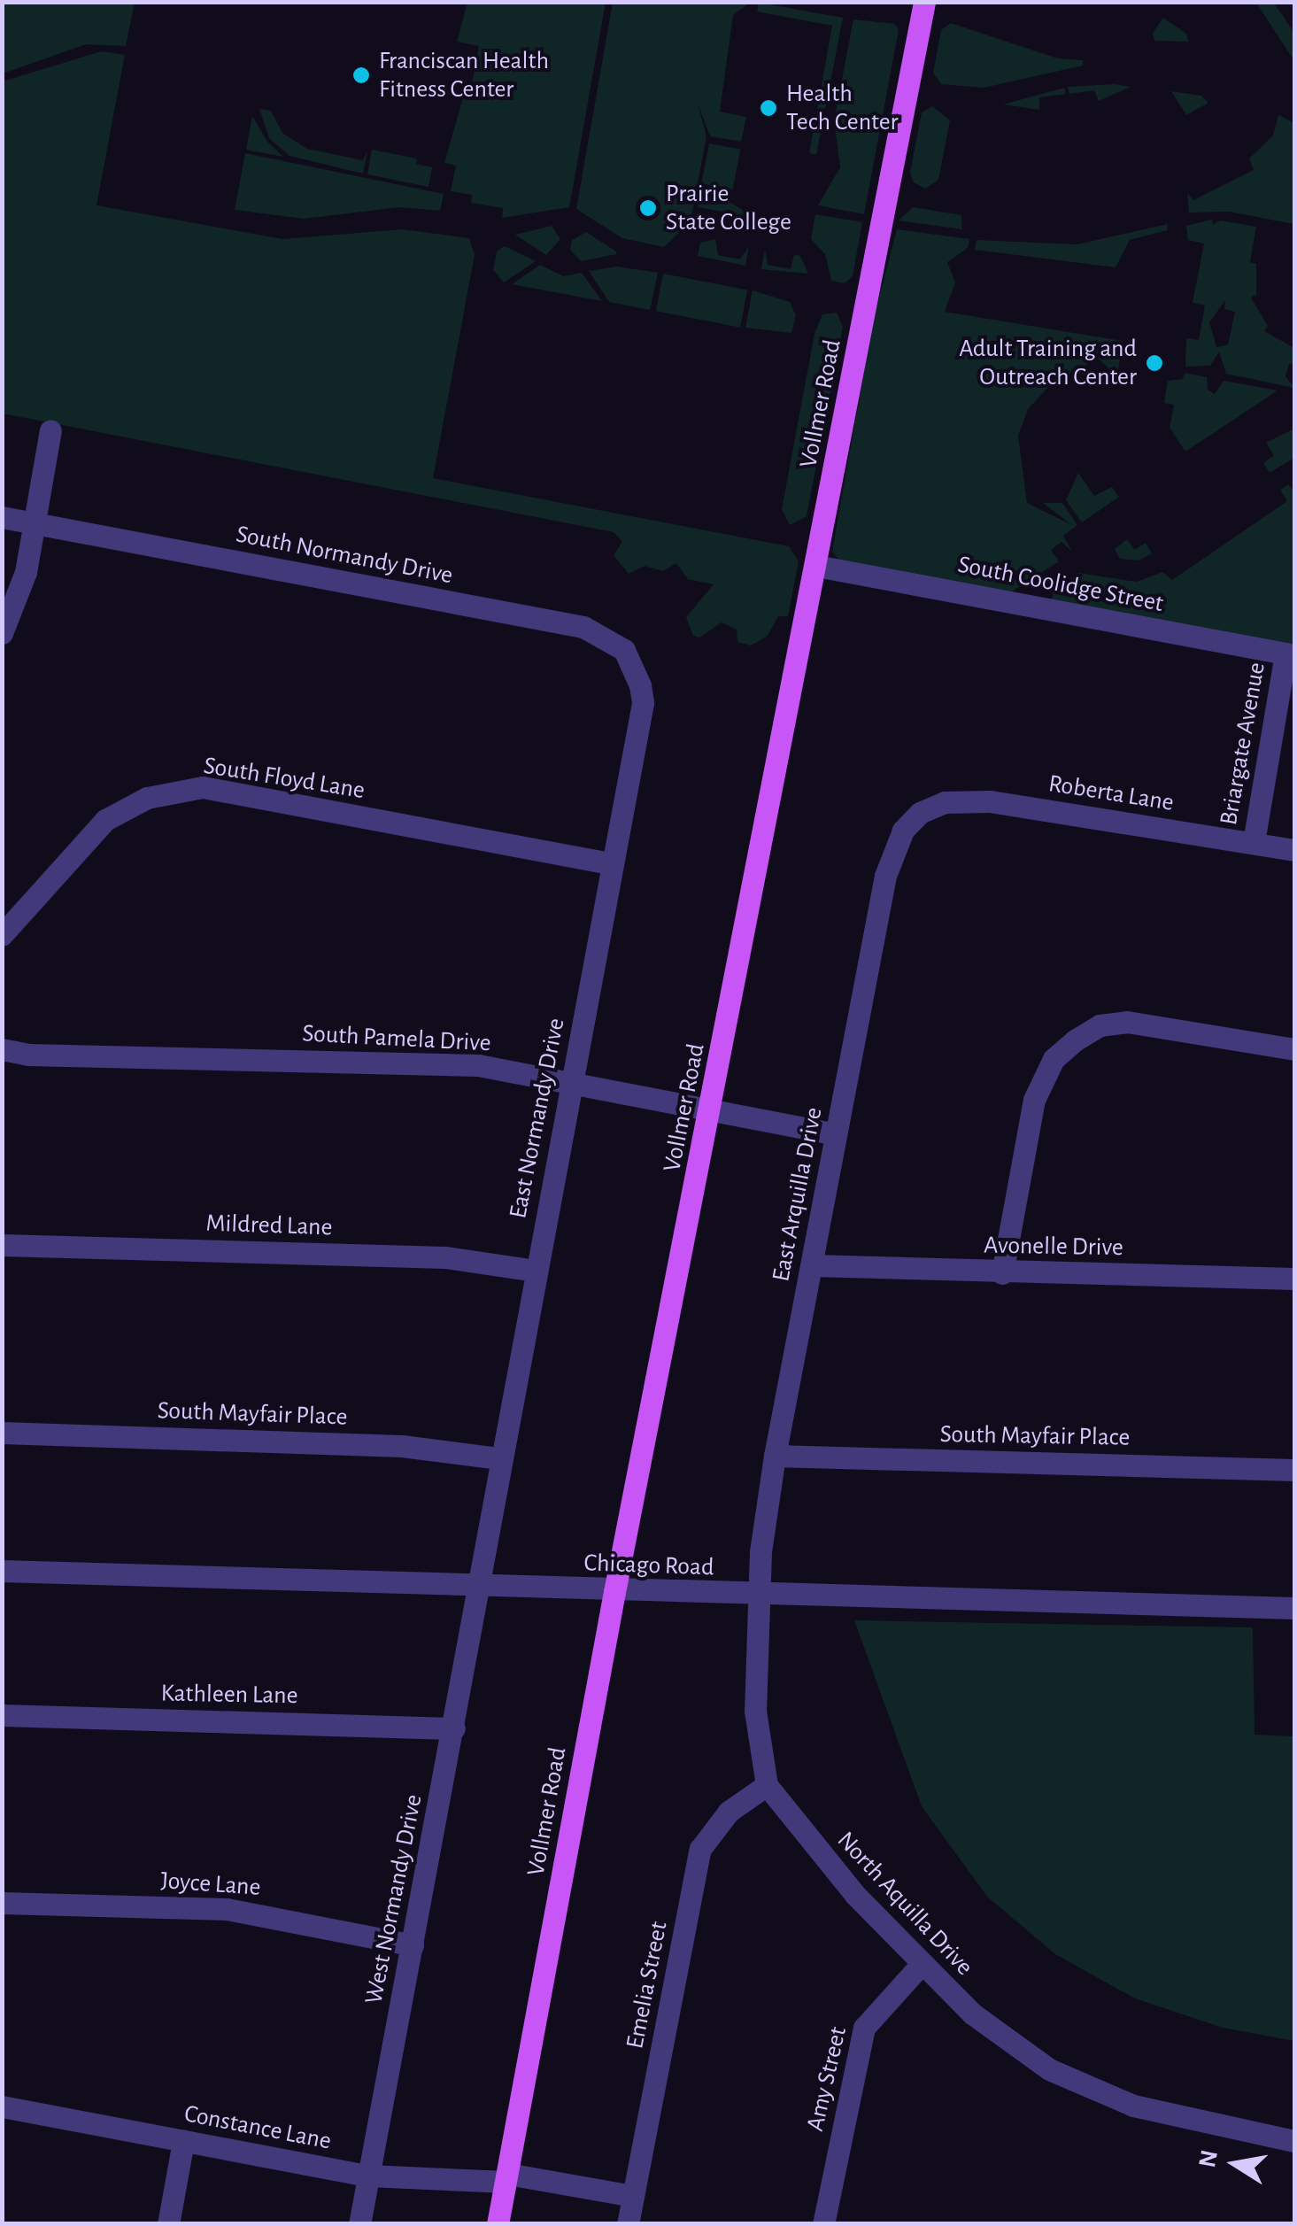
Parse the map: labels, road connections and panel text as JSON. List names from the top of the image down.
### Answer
{
  "streets": {
    "main road": ["Vollmer Road"],
    "street": [
      "South Normandy Drive",
      "South Coolidge Street",
      "Briargate Avenue",
      "South Floyd Lane",
      "Roberta Lane",
      "South Pamela Drive",
      "East Normandy Drive",
      "East Arquilla Drive",
      "Mildred Lane",
      "Avonelle Drive",
      "South Mayfair Place",
      "Chicago Road",
      "Kathleen Lane",
      "Joyce Lane",
      "West Normandy Drive",
      "North Aquilla Drive",
      "Emelia Street",
      "Amy Street",
      "Constance Lane"
    ]
  },
  "crossings": [
    ["Vollmer Road", "South Coolidge Street"],
    ["Vollmer Road", "South Pamela Drive"],
    ["Vollmer Road", "Chicago Road"],
    ["Vollmer Road", "Constance Lane"],
    ["South Normandy Drive", "East Normandy Drive"],
    ["South Coolidge Street", "Briargate Avenue"],
    ["Briargate Avenue", "Roberta Lane"],
    ["South Floyd Lane", "East Normandy Drive"],
    ["Roberta Lane", "East Arquilla Drive"],
    ["South Pamela Drive", "East Normandy Drive"],
    ["South Pamela Drive", "East Arquilla Drive"],
    ["East Normandy Drive", "Mildred Lane"],
    ["East Normandy Drive", "South Mayfair Place"],
    ["East Normandy Drive", "Chicago Road"],
    ["East Normandy Drive", "West Normandy Drive"],
    ["East Arquilla Drive", "Avonelle Drive"],
    ["East Arquilla Drive", "South Mayfair Place"],
    ["East Arquilla Drive", "Chicago Road"],
    ["East Arquilla Drive", "North Aquilla Drive"],
    ["Chicago Road", "West Normandy Drive"],
    ["Chicago Road", "North Aquilla Drive"],
    ["Kathleen Lane", "West Normandy Drive"],
    ["Joyce Lane", "West Normandy Drive"],
    ["West Normandy Drive", "Constance Lane"],
    ["North Aquilla Drive", "Emelia Street"],
    ["North Aquilla Drive", "Amy Street"],
    ["Emelia Street", "Constance Lane"]
  ],
  "places": [
    "Franciscan Health Fitness Center",
    "Health Tech Center",
    "Prairie State College",
    "Adult Training and Outreach Center"
  ],
  "north": "left"
}
